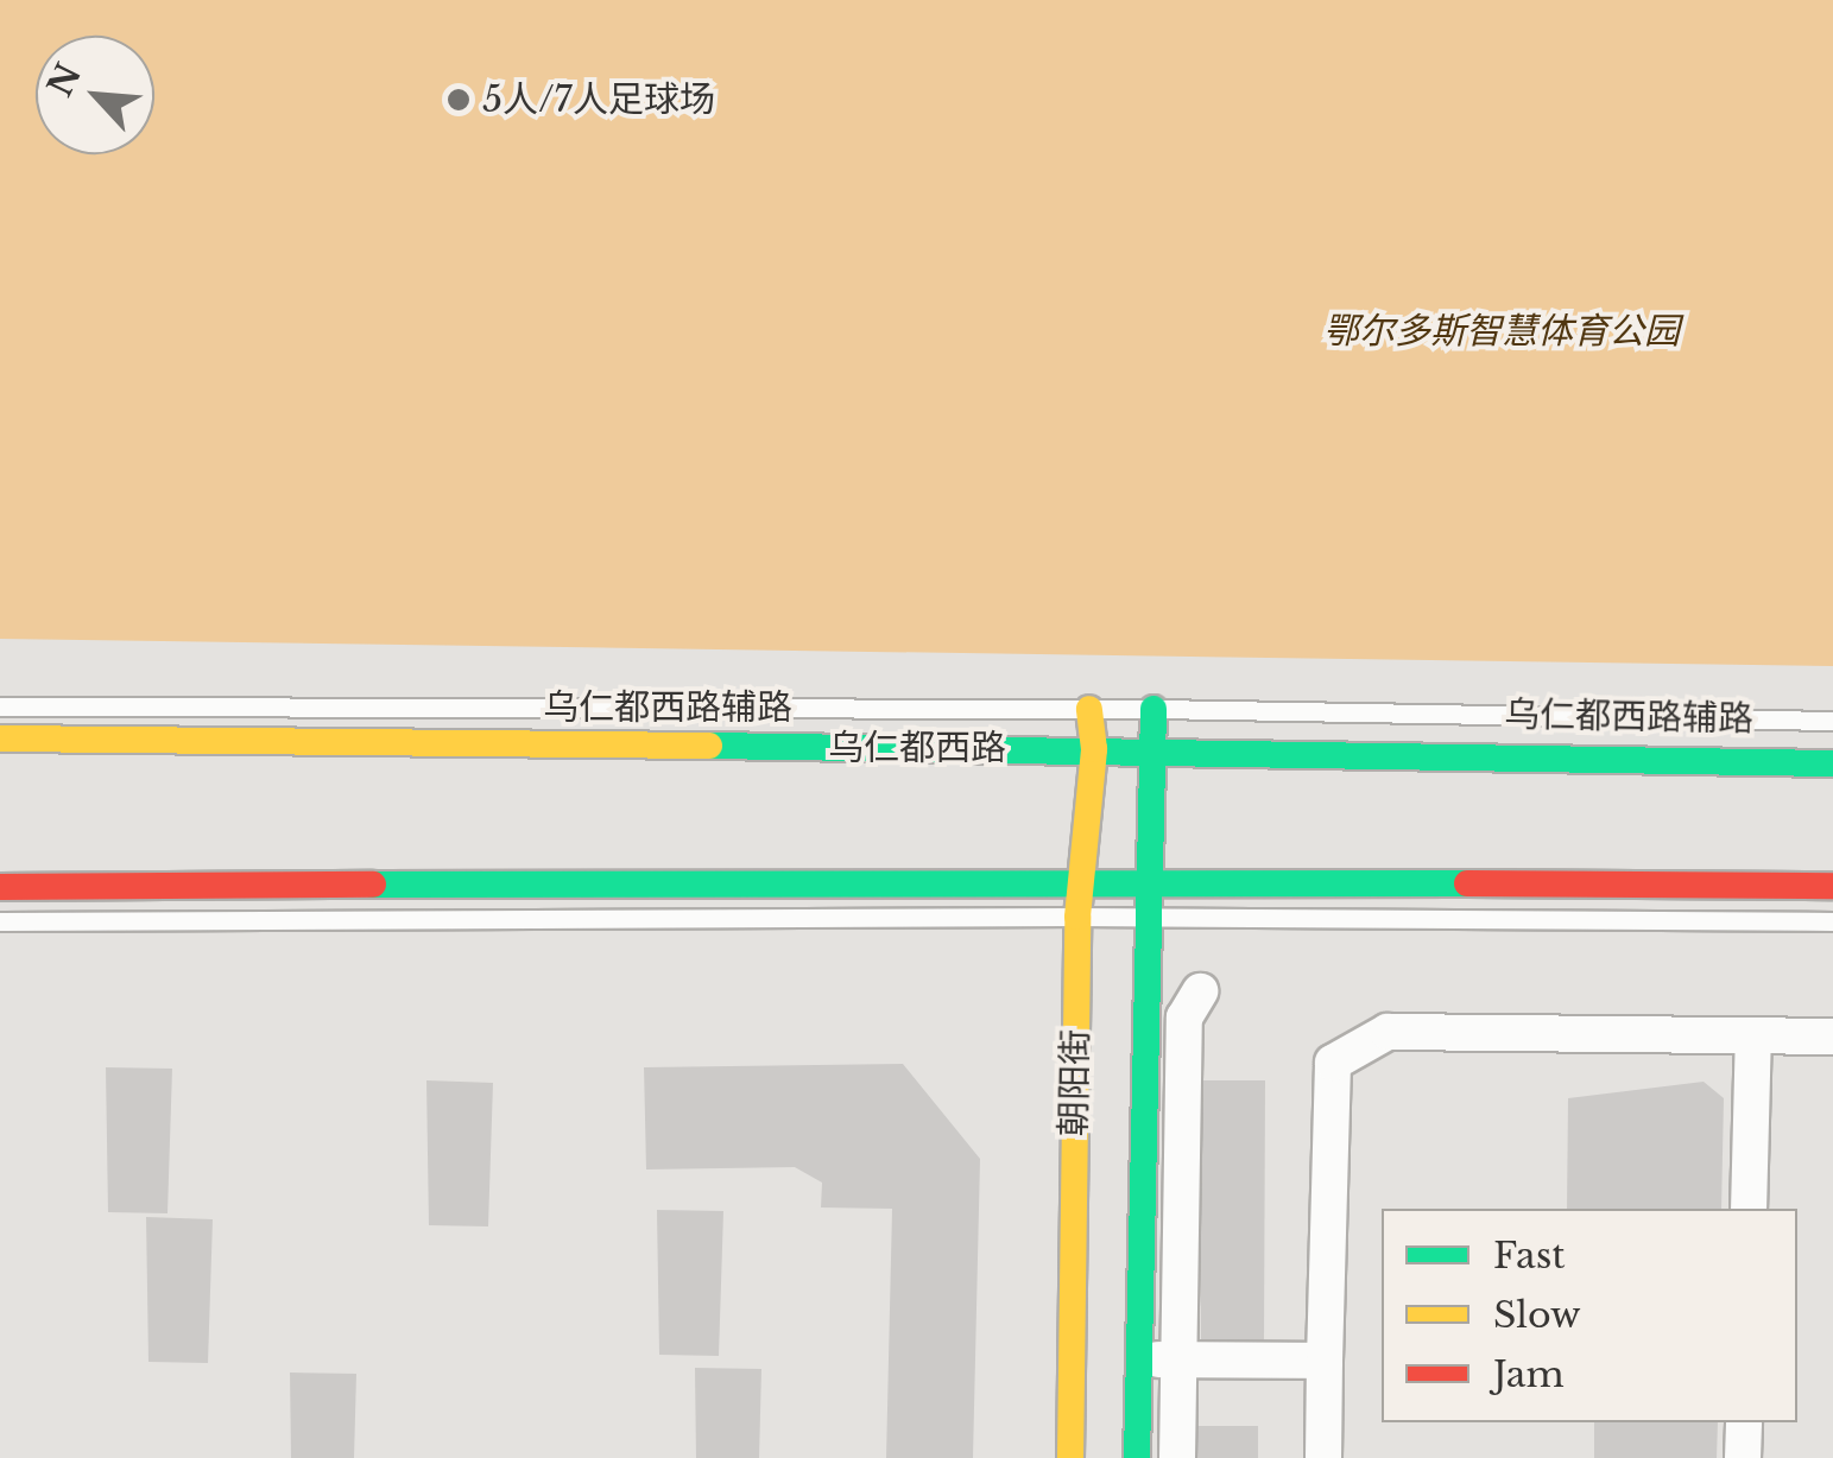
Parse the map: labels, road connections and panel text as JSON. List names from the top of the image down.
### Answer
{
  "streets": {
    "main road": ["乌仁都西路", "朝阳街"],
    "lane": ["乌仁都西路辅路"]
  },
  "crossings": [
    ["乌仁都西路辅路", "朝阳街"],
    ["乌仁都西路", "朝阳街"]
  ],
  "parks": ["鄂尔多斯智慧体育公园"],
  "places": ["5人/7人足球场"],
  "legend": ["Fast", "Slow", "Jam"],
  "north": "top left"
}
